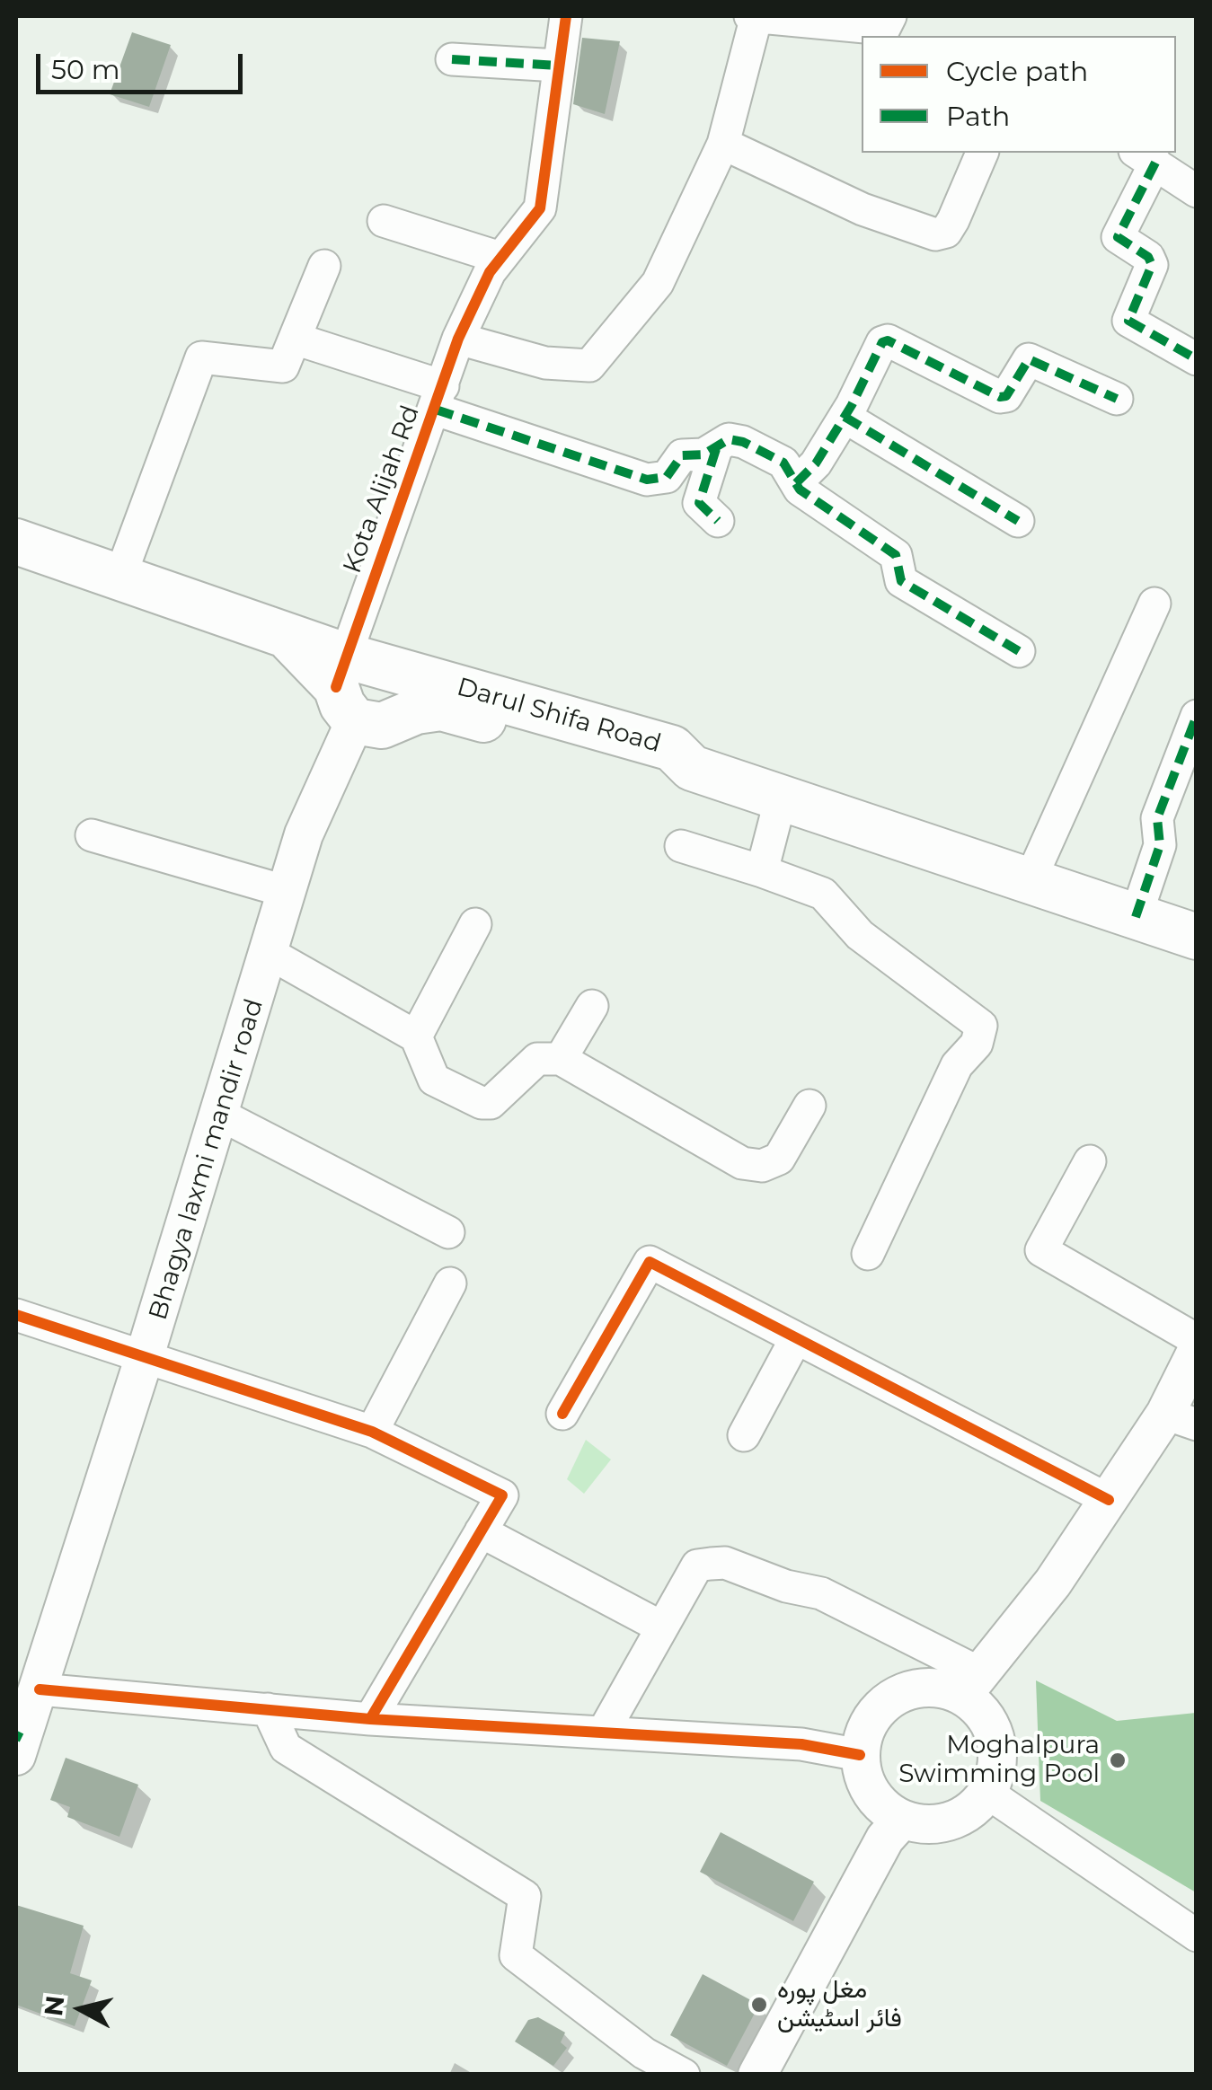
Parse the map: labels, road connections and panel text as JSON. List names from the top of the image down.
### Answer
{
  "streets": {
    "highway": ["Darul Shifa Road"],
    "main road": ["Bhagya laxmi mandir road"],
    "street": ["Kota Alijah Rd"]
  },
  "crossings": [
    ["Kota Alijah Rd", "Darul Shifa Road"],
    ["Kota Alijah Rd", "Bhagya laxmi mandir road"],
    ["Darul Shifa Road", "Bhagya laxmi mandir road"]
  ],
  "places": ["Moghalpura Swimming Pool", "مغل پورہ فائر اسٹیشن"],
  "legend": ["Cycle path", "Path"],
  "scale_bar": "50 m",
  "north": "left"
}
